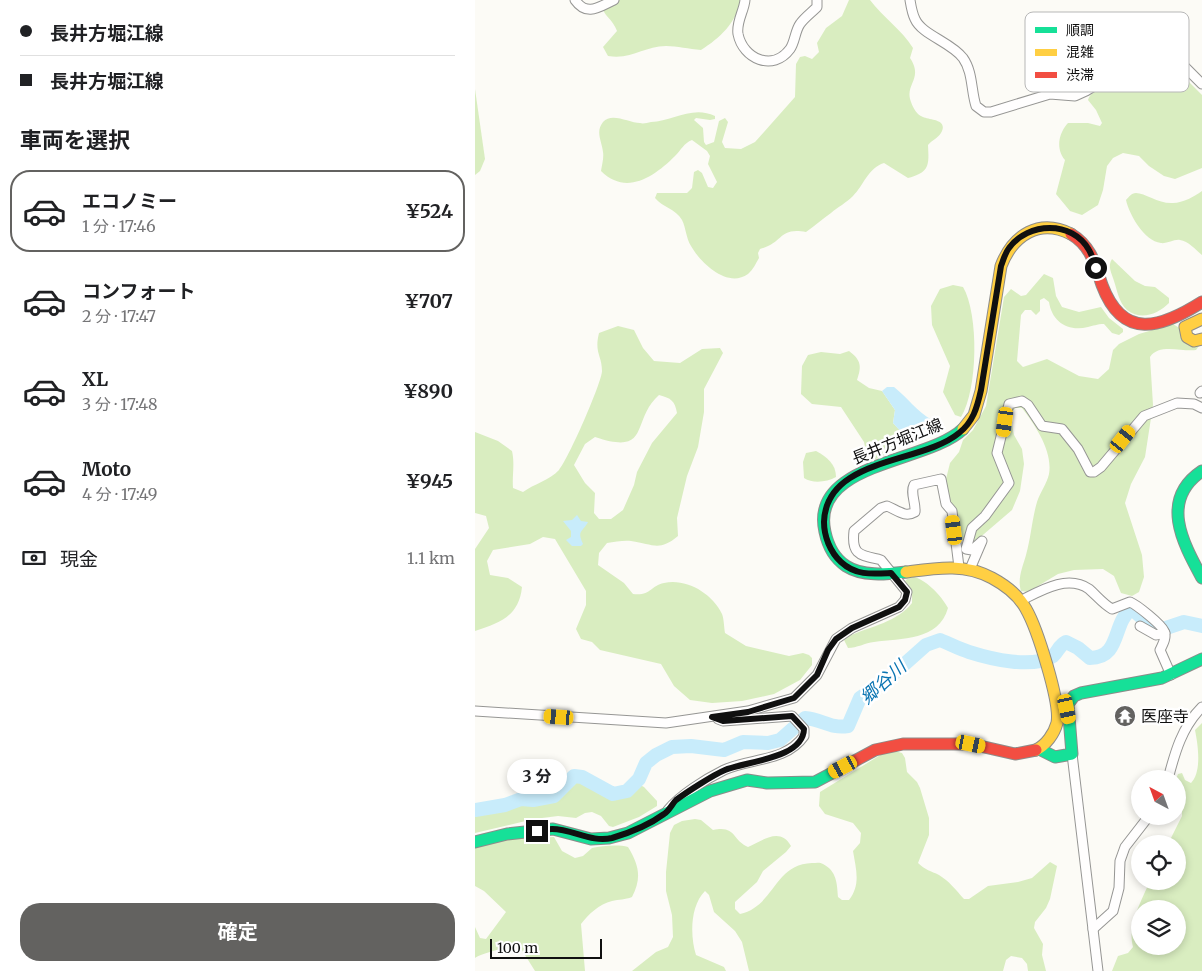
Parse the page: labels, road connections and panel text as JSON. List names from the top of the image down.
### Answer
{
  "streets": {
    "main road": ["長井方堀江線"]
  },
  "water": ["郷谷川"],
  "places": {
    "temple": ["医座寺"]
  },
  "legend": ["順調", "混雑", "渋滞"],
  "scale_bar": "100 m",
  "north": "top left",
  "page": {
    "banner": ["長井方堀江線", "長井方堀江線"],
    "heading": "車両を選択",
    "list": [
      {
        "name": "エコノミー",
        "note": "1 分 · 17:46",
        "value": "¥524"
      },
      {
        "name": "コンフォート",
        "note": "2 分 · 17:47",
        "value": "¥707"
      },
      {
        "name": "XL",
        "note": "3 分 · 17:48",
        "value": "¥890"
      },
      {
        "name": "Moto",
        "note": "4 分 · 17:49",
        "value": "¥945"
      }
    ],
    "pay": ["現金", "1.1 km"],
    "bubble": "3 分",
    "buttons": "確定",
    "scale": "100 m"
  }
}
